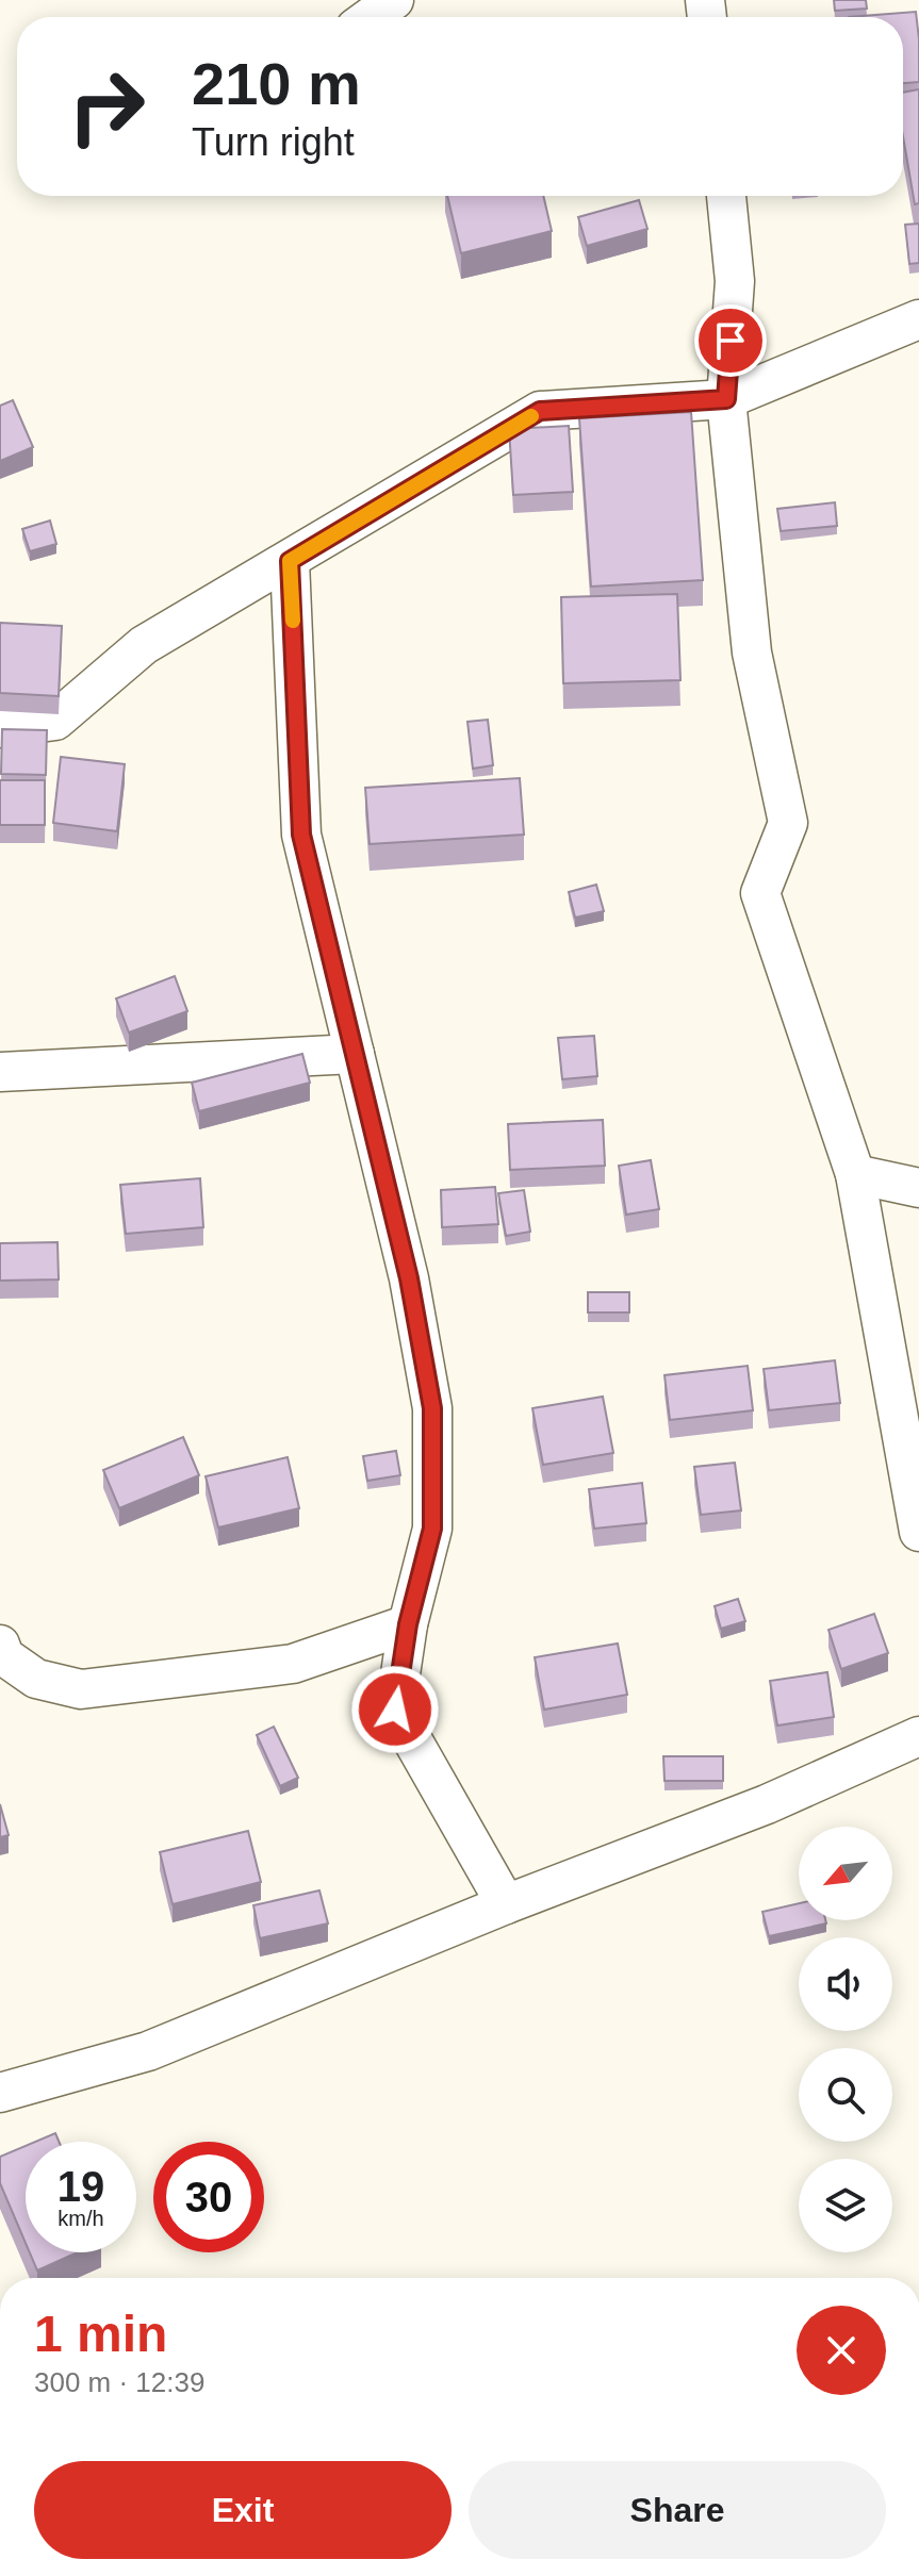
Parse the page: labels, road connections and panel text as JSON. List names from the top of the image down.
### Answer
{
  "north": "bottom left",
  "page": {
    "turn": ["210 m", "Turn right"],
    "speed": "19 km/h",
    "limit": "30",
    "heading": ["1 min", "300 m · 12:39"],
    "buttons": ["Exit", "Share"]
  }
}
